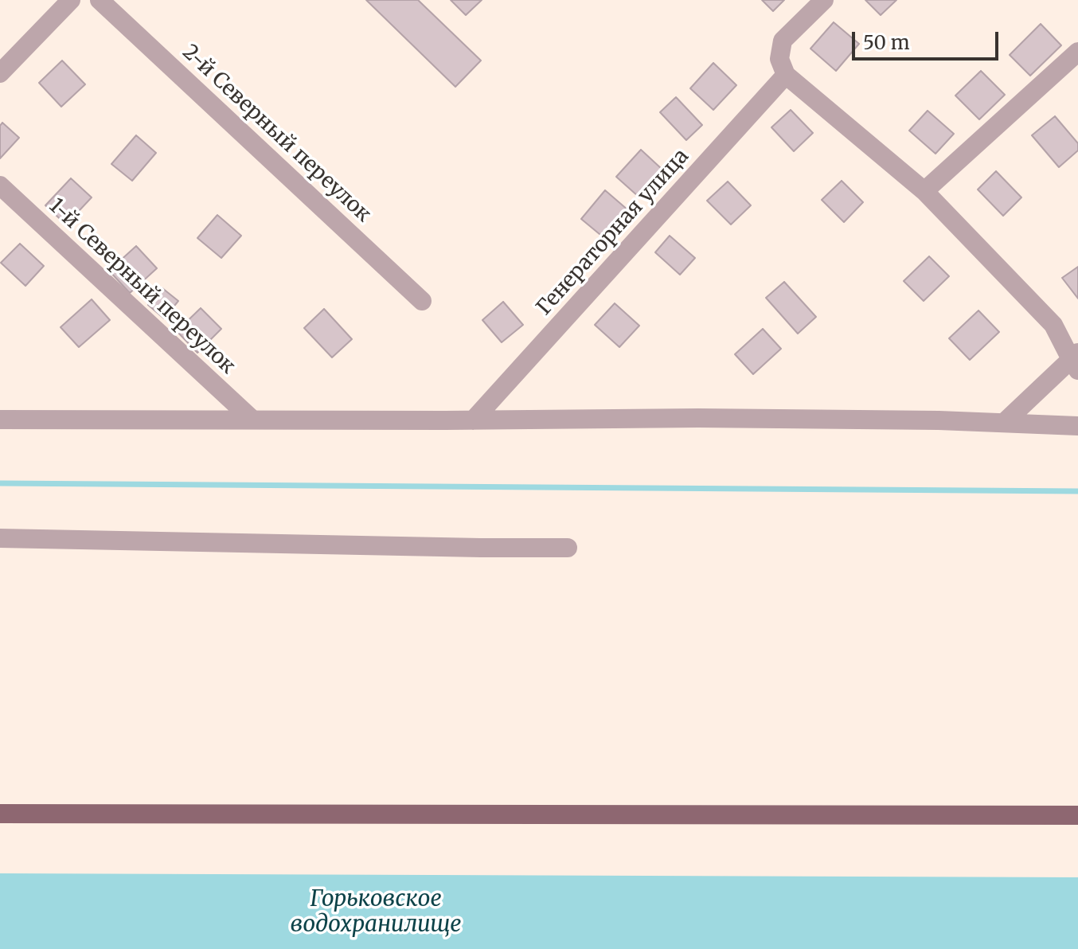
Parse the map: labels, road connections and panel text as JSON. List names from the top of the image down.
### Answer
{
  "streets": {
    "street": ["2-й Северный переулок", "Генераторная улица", "1-й Северный переулок"]
  },
  "water": ["Горьковское водохранилище"],
  "scale_bar": "50 m"
}
